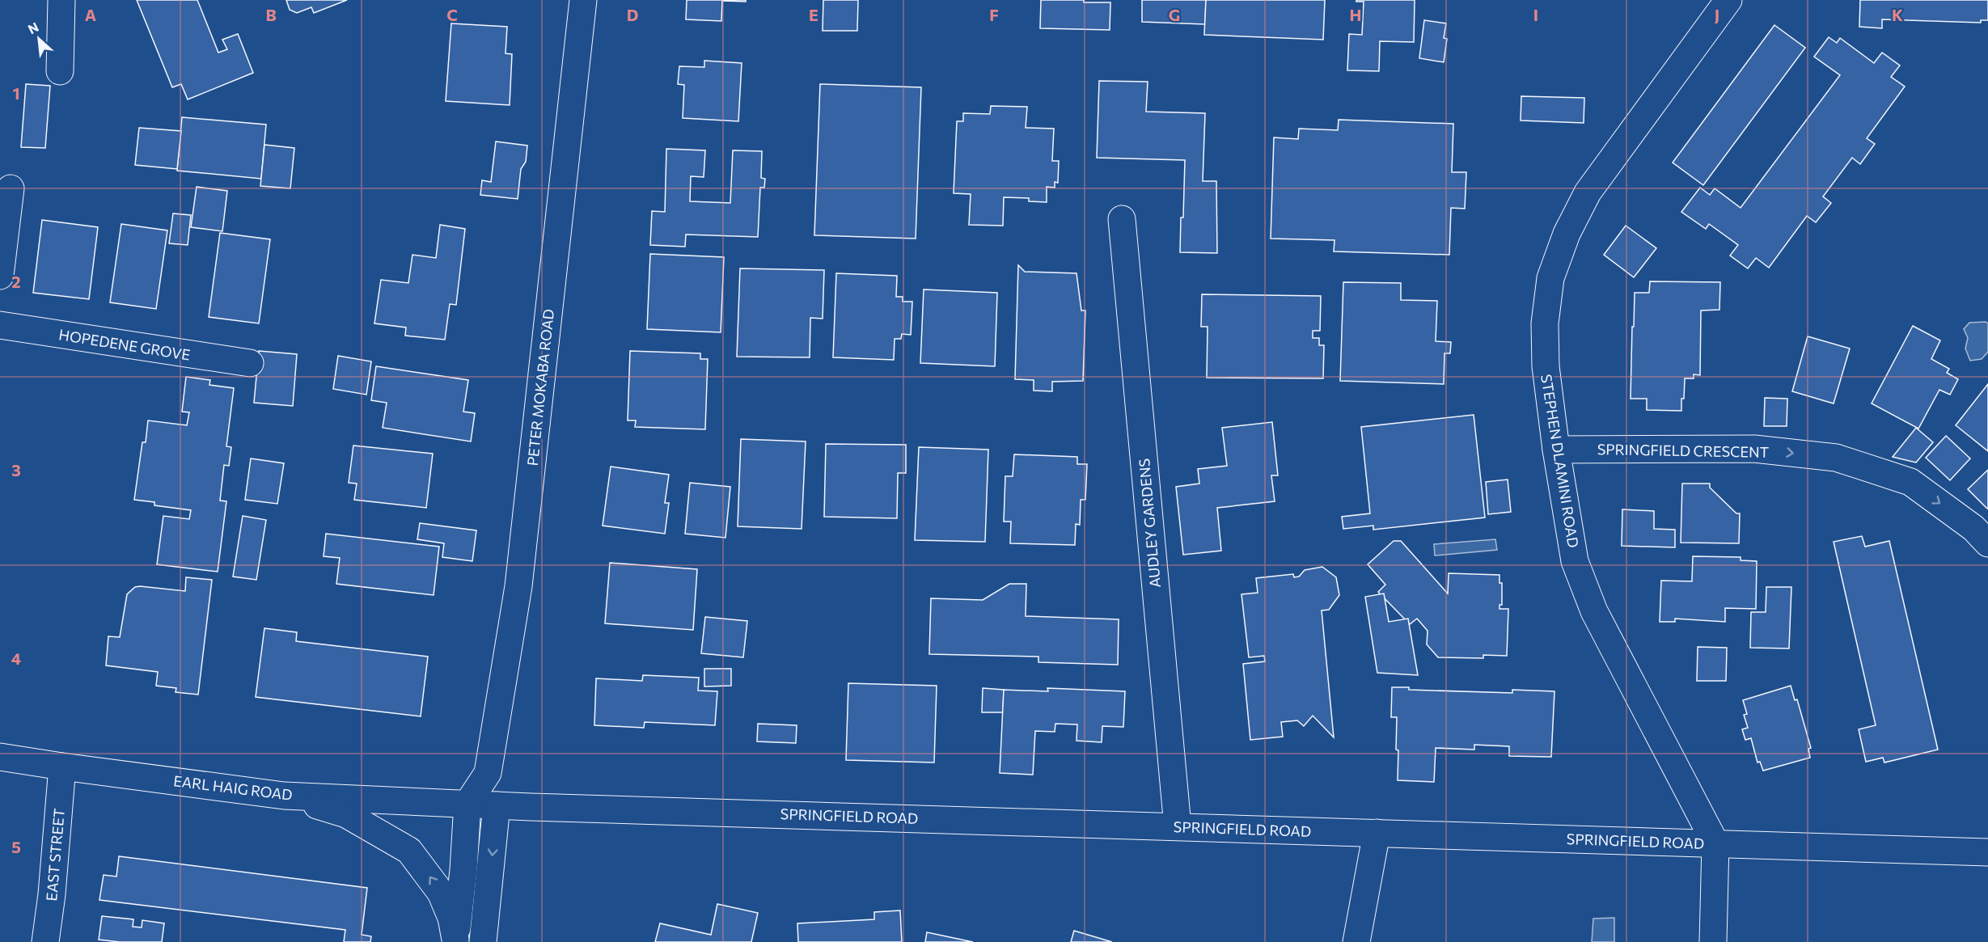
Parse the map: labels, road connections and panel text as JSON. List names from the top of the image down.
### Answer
{
  "streets": {
    "street": [
      "HOPEDENE GROVE",
      "PETER MOKABA ROAD",
      "SPRINGFIELD CRESCENT",
      "STEPHEN DLAMINI ROAD",
      "AUDLEY GARDENS",
      "EARL HAIG ROAD",
      "SPRINGFIELD ROAD",
      "EAST STREET"
    ]
  },
  "crossings": [
    ["PETER MOKABA ROAD", "EARL HAIG ROAD"],
    ["PETER MOKABA ROAD", "SPRINGFIELD ROAD"],
    ["SPRINGFIELD CRESCENT", "STEPHEN DLAMINI ROAD"],
    ["STEPHEN DLAMINI ROAD", "SPRINGFIELD ROAD"],
    ["AUDLEY GARDENS", "SPRINGFIELD ROAD"],
    ["EARL HAIG ROAD", "SPRINGFIELD ROAD"],
    ["EARL HAIG ROAD", "EAST STREET"]
  ],
  "one_way": ["SPRINGFIELD CRESCENT"],
  "north": "top left",
  "grid": {
    "columns": [
      "A",
      "B",
      "C",
      "D",
      "E",
      "F",
      "G",
      "H",
      "I",
      "J",
      "K"
    ],
    "rows": [
      "1",
      "2",
      "3",
      "4",
      "5"
    ]
  }
}
